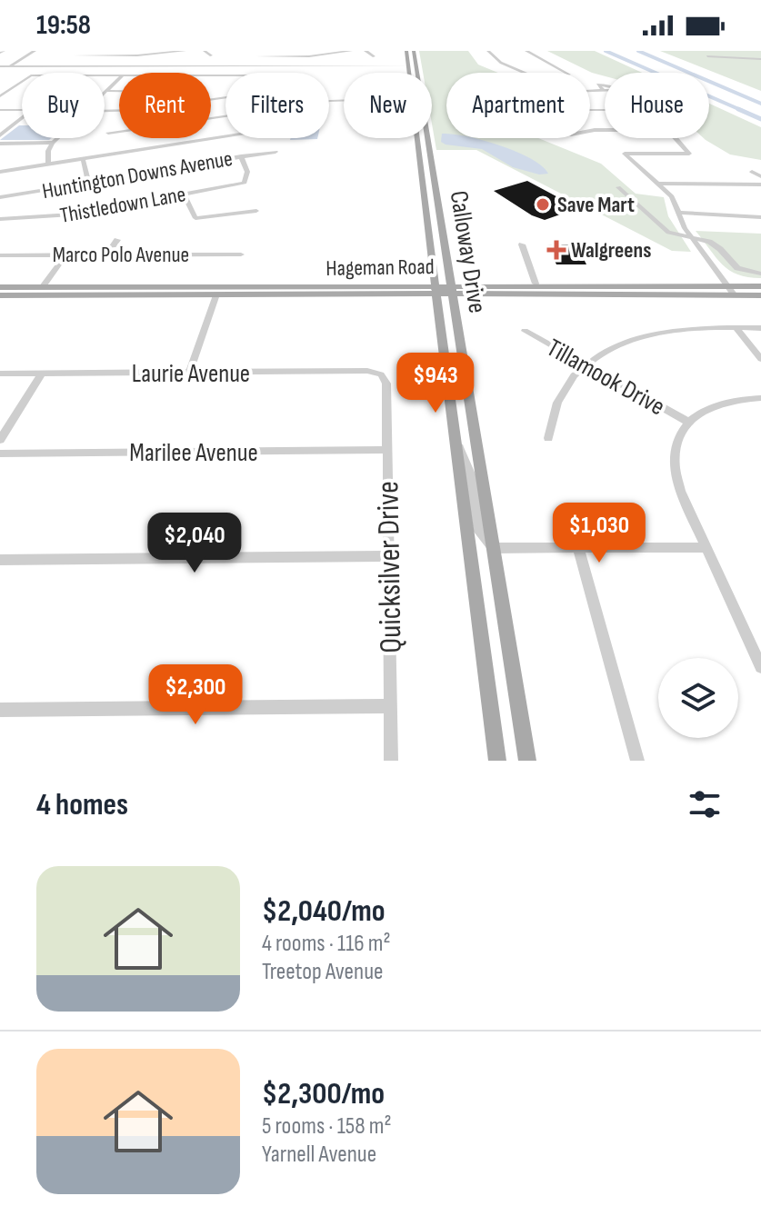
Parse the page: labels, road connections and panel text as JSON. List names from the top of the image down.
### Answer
{
  "streets": {
    "main road": ["Calloway Drive", "Hageman Road"],
    "street": [
      "Huntington Downs Avenue",
      "Thistledown Lane",
      "Marco Polo Avenue",
      "Laurie Avenue",
      "Tillamook Drive",
      "Marilee Avenue",
      "Quicksilver Drive"
    ]
  },
  "crossings": [
    ["Huntington Downs Avenue", "Thistledown Lane"],
    ["Calloway Drive", "Hageman Road"],
    ["Laurie Avenue", "Quicksilver Drive"],
    ["Marilee Avenue", "Quicksilver Drive"]
  ],
  "places": {
    "other": ["Save Mart"],
    "health": ["Walgreens"]
  },
  "page": {
    "status": "19:58",
    "chip": [
      "Buy",
      "Rent",
      "Filters",
      "New",
      "Apartment",
      "House"
    ],
    "price": [
      "$943",
      "$1,030",
      "$2,040",
      "$2,300"
    ],
    "heading": "4 homes",
    "list": [
      {
        "name": "$2,040/mo",
        "note": "4 rooms · 116 m² · Treetop Avenue"
      },
      {
        "name": "$2,300/mo",
        "note": "5 rooms · 158 m² · Yarnell Avenue"
      }
    ]
  }
}
